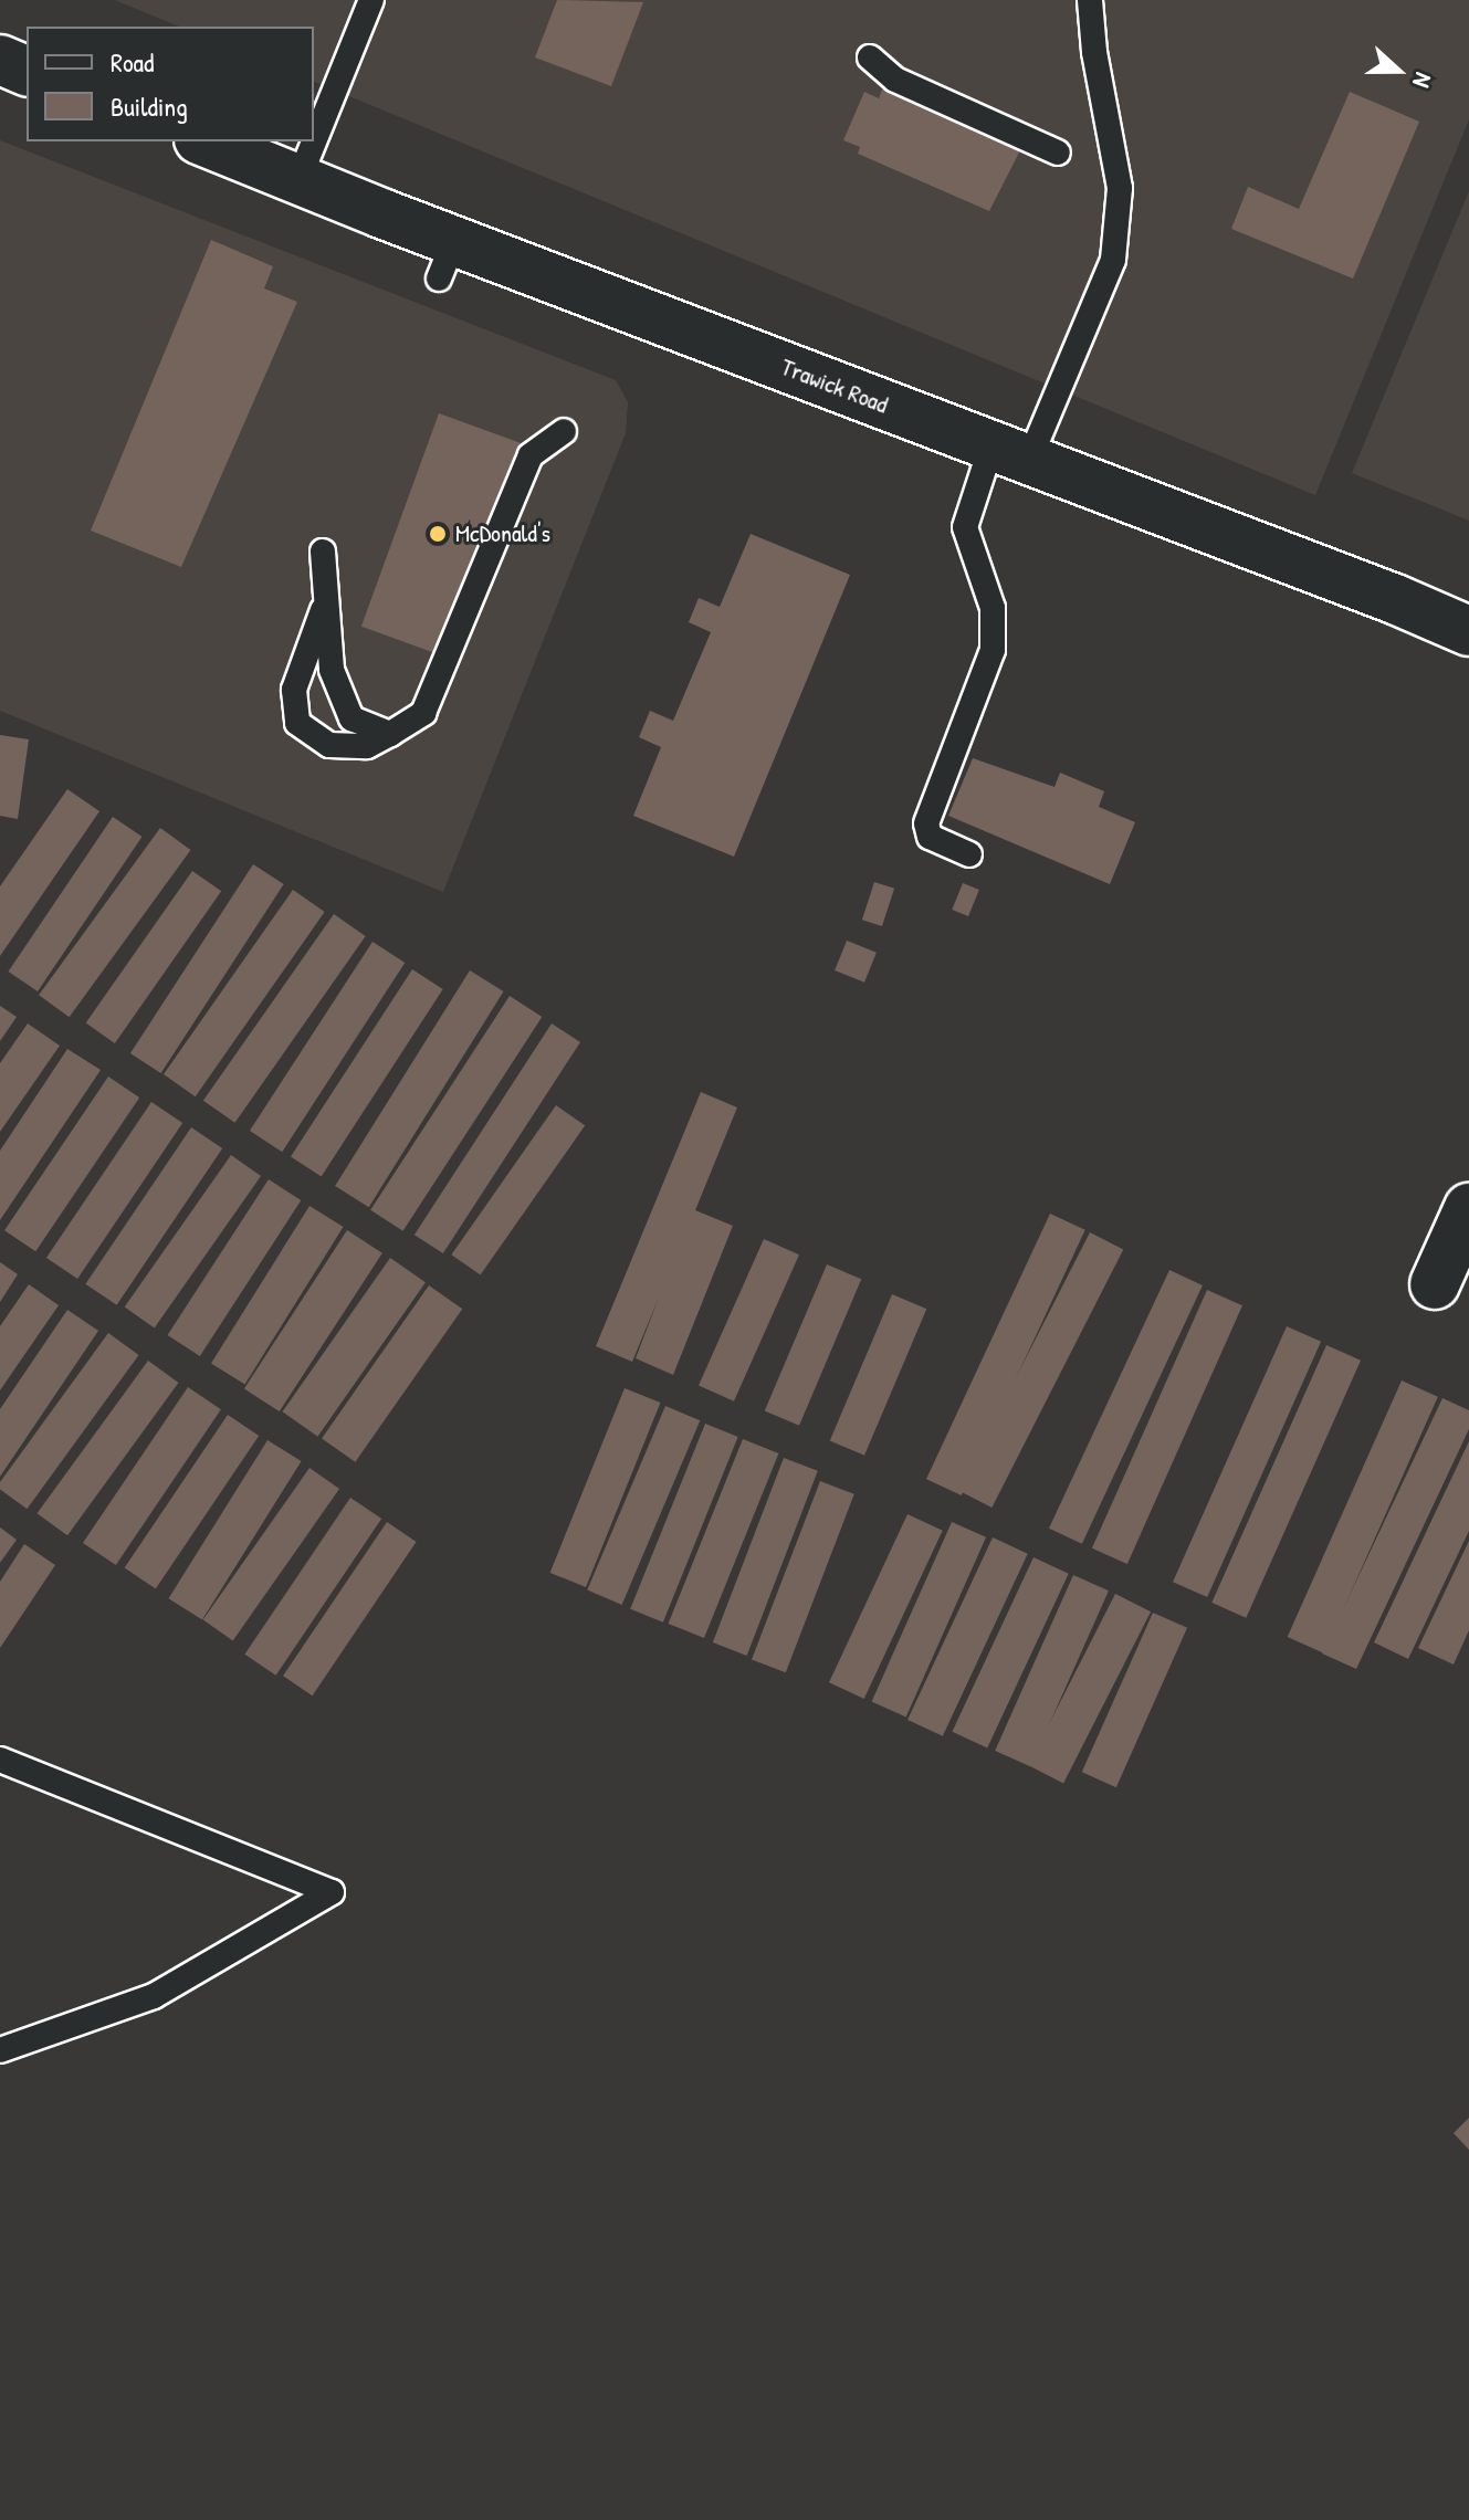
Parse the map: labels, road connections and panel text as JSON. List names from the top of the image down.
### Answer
{
  "streets": {
    "street": ["Trawick Road"]
  },
  "places": ["McDonald's"],
  "legend": ["Road", "Building"],
  "north": "right"
}
